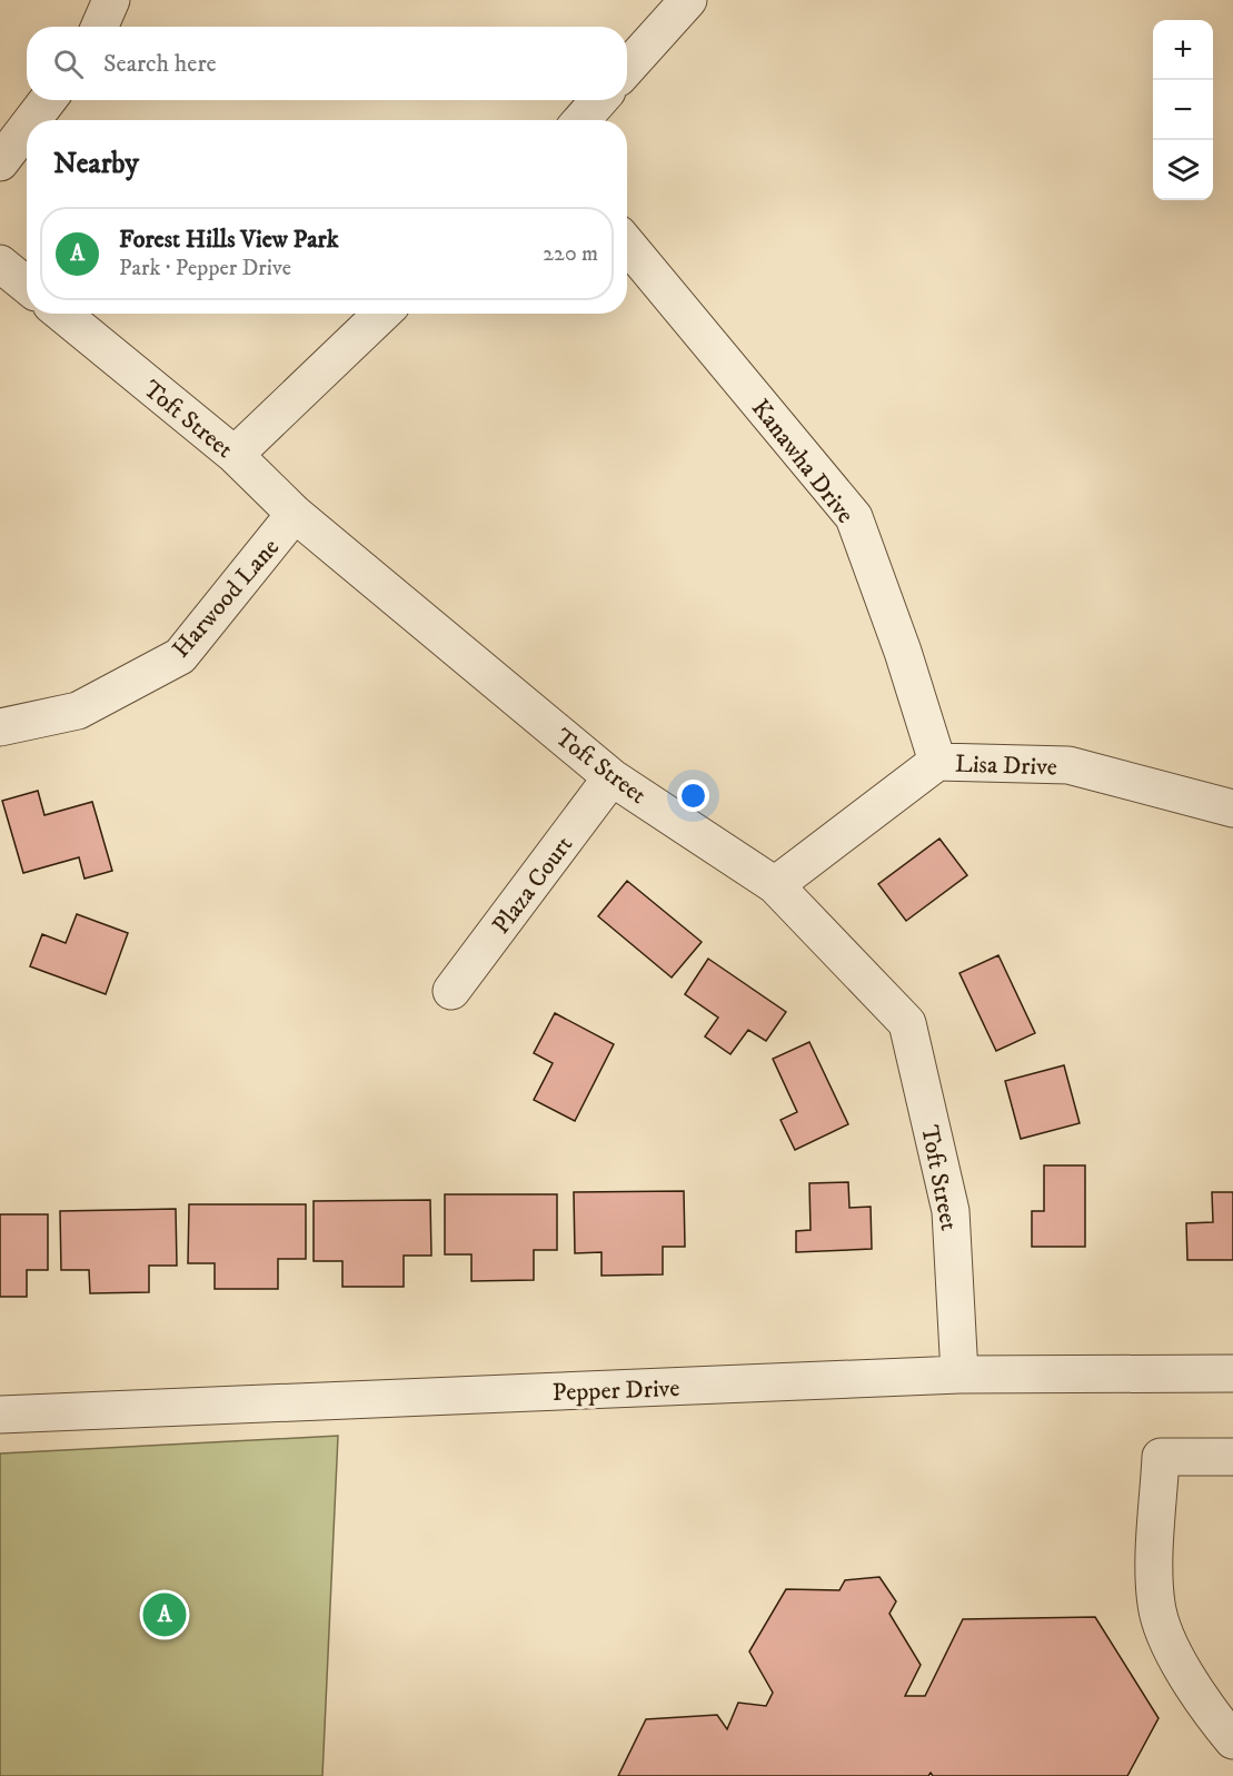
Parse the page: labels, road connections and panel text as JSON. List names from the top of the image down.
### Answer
{
  "streets": {
    "street": [
      "Toft Street",
      "Kanawha Drive",
      "Harwood Lane",
      "Lisa Drive",
      "Plaza Court",
      "Pepper Drive"
    ]
  },
  "crossings": [
    ["Toft Street", "Harwood Lane"],
    ["Toft Street", "Lisa Drive"],
    ["Toft Street", "Plaza Court"],
    ["Toft Street", "Pepper Drive"],
    ["Kanawha Drive", "Lisa Drive"]
  ],
  "page": {
    "map_buttons": ["+", "−"],
    "search": "Search here",
    "heading": "Nearby",
    "list": [
      {
        "mark": "A",
        "name": "Forest Hills View Park",
        "note": "Park · Pepper Drive",
        "value": "220 m"
      }
    ],
    "pins": "A"
  }
}
